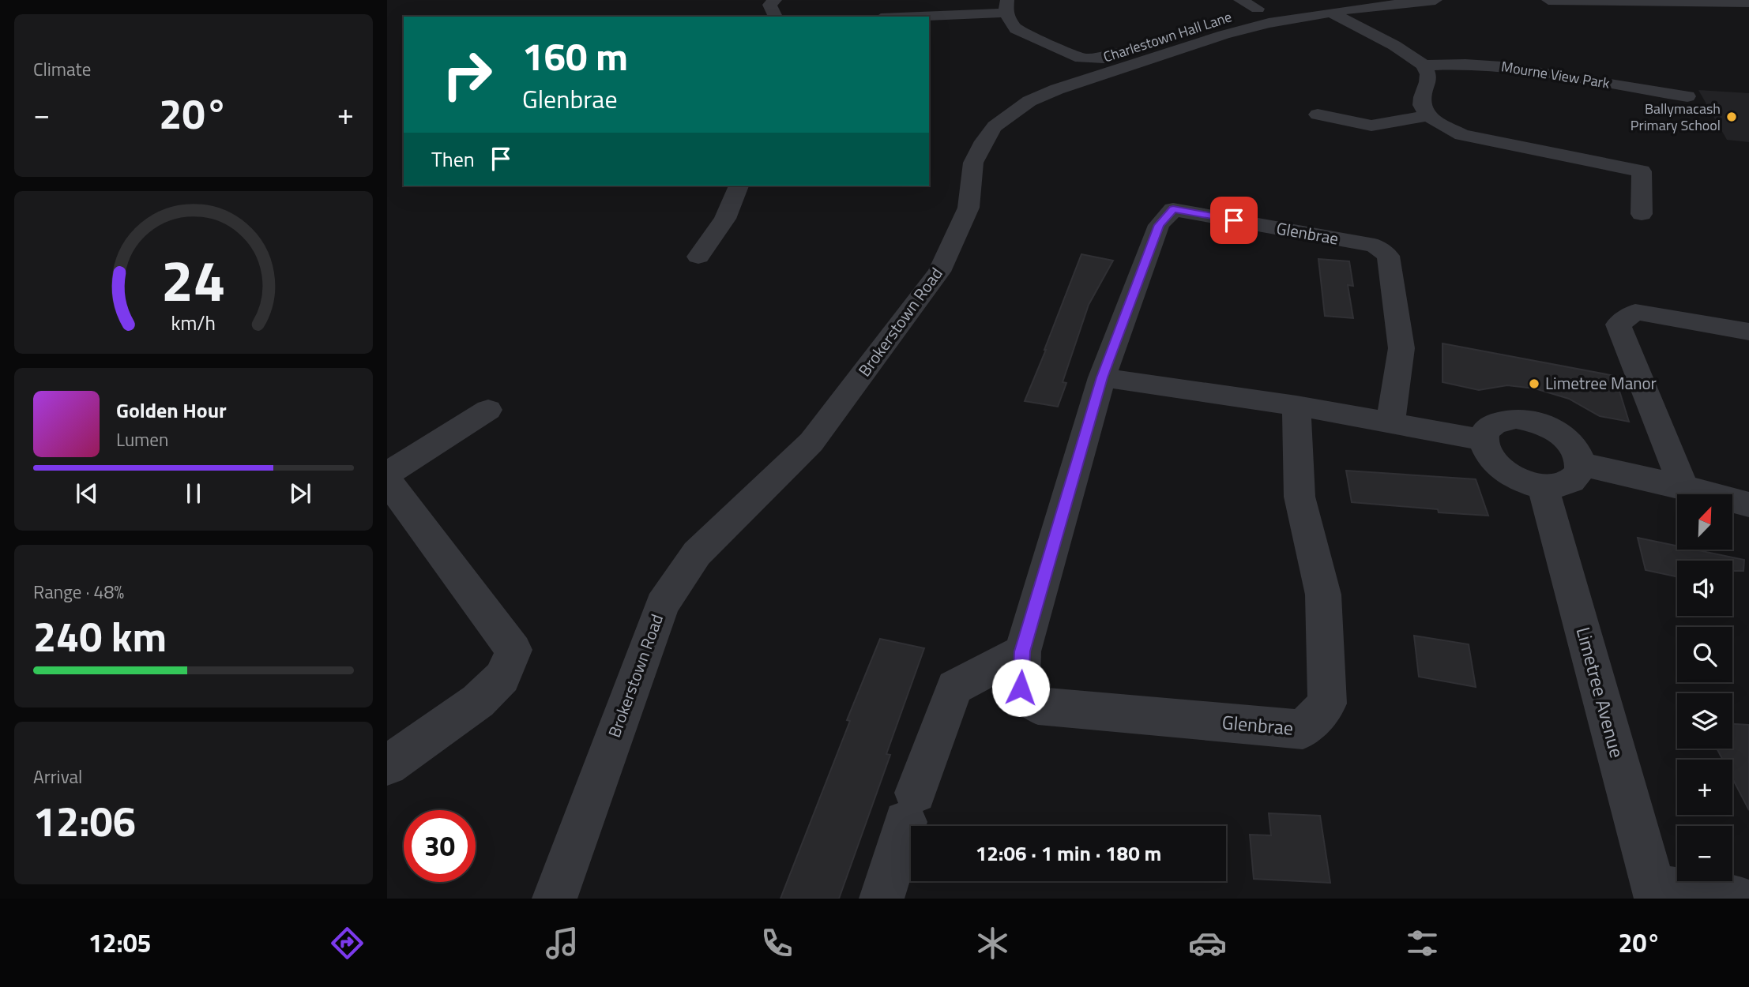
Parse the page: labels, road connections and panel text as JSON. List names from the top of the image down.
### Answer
{
  "streets": {
    "street": [
      "Charlestown Hall Lane",
      "Mourne View Park",
      "Glenbrae",
      "Brokerstown Road",
      "Limetree Avenue"
    ]
  },
  "places": ["Ballymacash Primary School", "Limetree Manor"],
  "north": "top right",
  "page": {
    "tile": [
      "Climate",
      ["Range · 48%", "240 km"],
      ["Arrival", "12:06"]
    ],
    "turn": ["160 m", "Glenbrae"],
    "heat": ["−", "20°", "+"],
    "then": "Then",
    "song": ["Golden Hour", "Lumen"],
    "map_buttons": ["+", "−"],
    "limit": "30",
    "trip": "12:06 · 1 min · 180 m",
    "tabs": ["12:05", "20°"],
    "gauge": ["24", "km/h"]
  }
}
